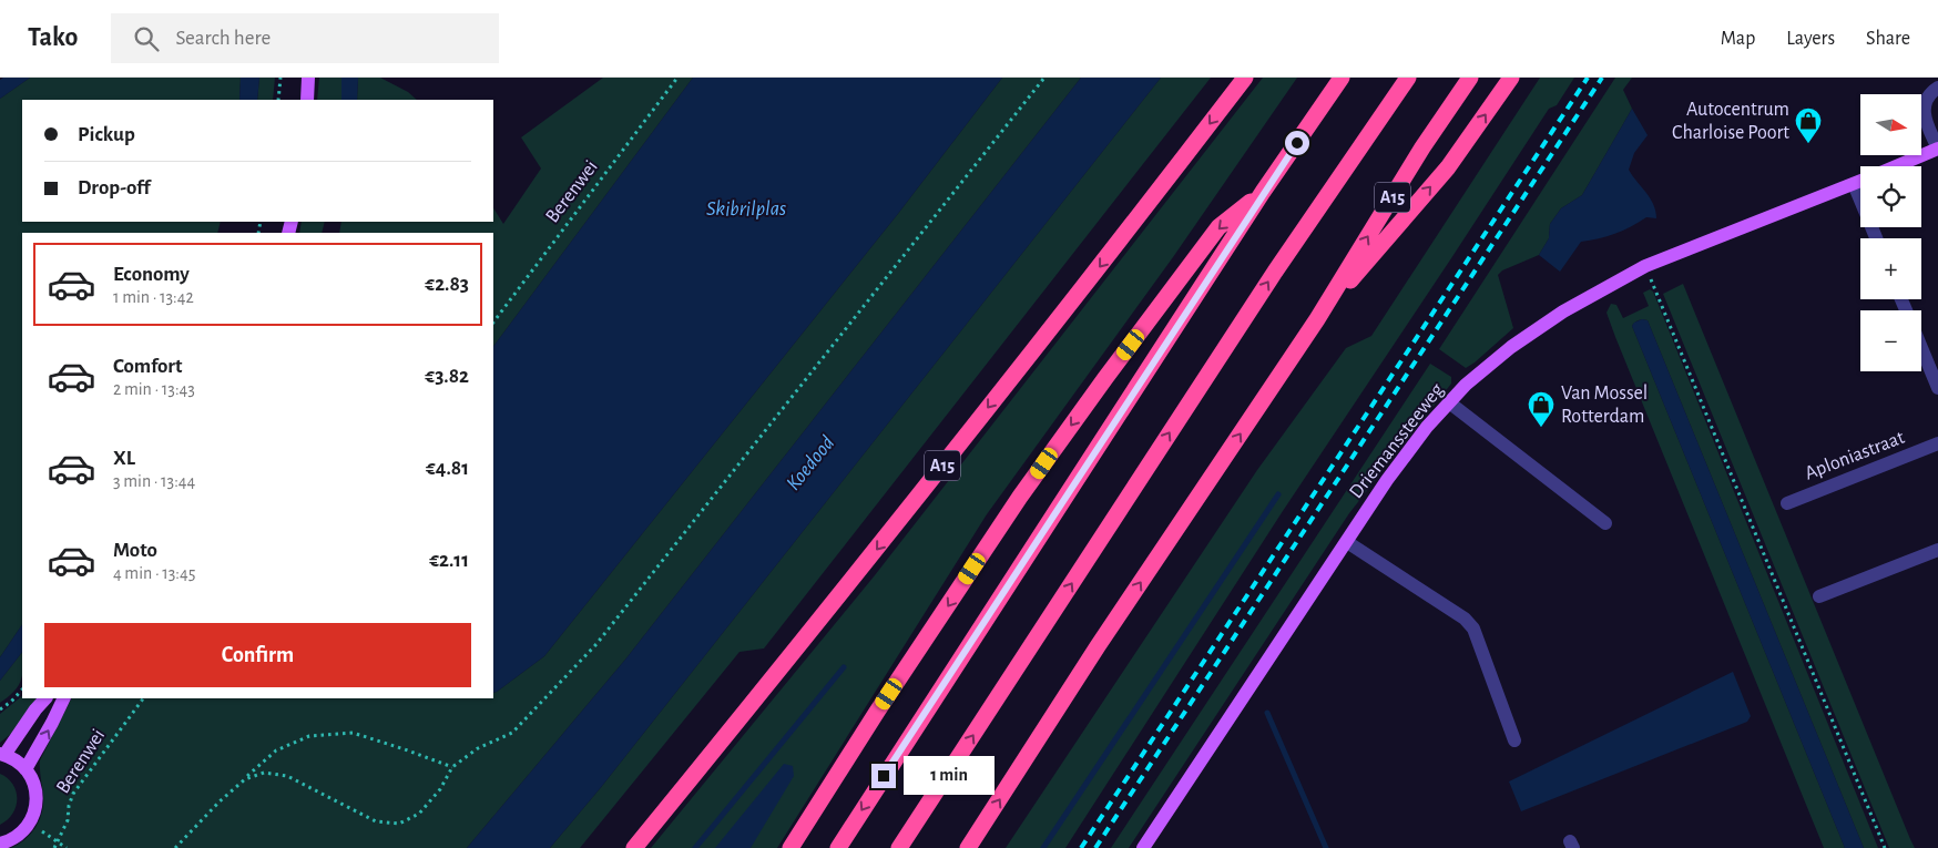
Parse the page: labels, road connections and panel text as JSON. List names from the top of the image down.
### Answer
{
  "streets": {
    "highway": ["A15"],
    "main road": ["Driemanssteeweg"],
    "street": ["Aploniastraat"],
    "path": ["Berenwei"]
  },
  "water": ["Skibrilplas", "Koedood"],
  "places": {
    "shop": ["Autocentrum Charloise Poort", "Van Mossel Rotterdam"]
  },
  "north": "right",
  "page": {
    "header": "Tako",
    "search": "Search here",
    "nav": ["Map", "Layers", "Share"],
    "map_buttons": ["+", "−"],
    "banner": ["Pickup", "Drop-off"],
    "list": [
      {
        "name": "Economy",
        "note": "1 min · 13:42",
        "value": "€2.83"
      },
      {
        "name": "Comfort",
        "note": "2 min · 13:43",
        "value": "€3.82"
      },
      {
        "name": "XL",
        "note": "3 min · 13:44",
        "value": "€4.81"
      },
      {
        "name": "Moto",
        "note": "4 min · 13:45",
        "value": "€2.11"
      }
    ],
    "buttons": "Confirm",
    "bubble": "1 min"
  }
}
